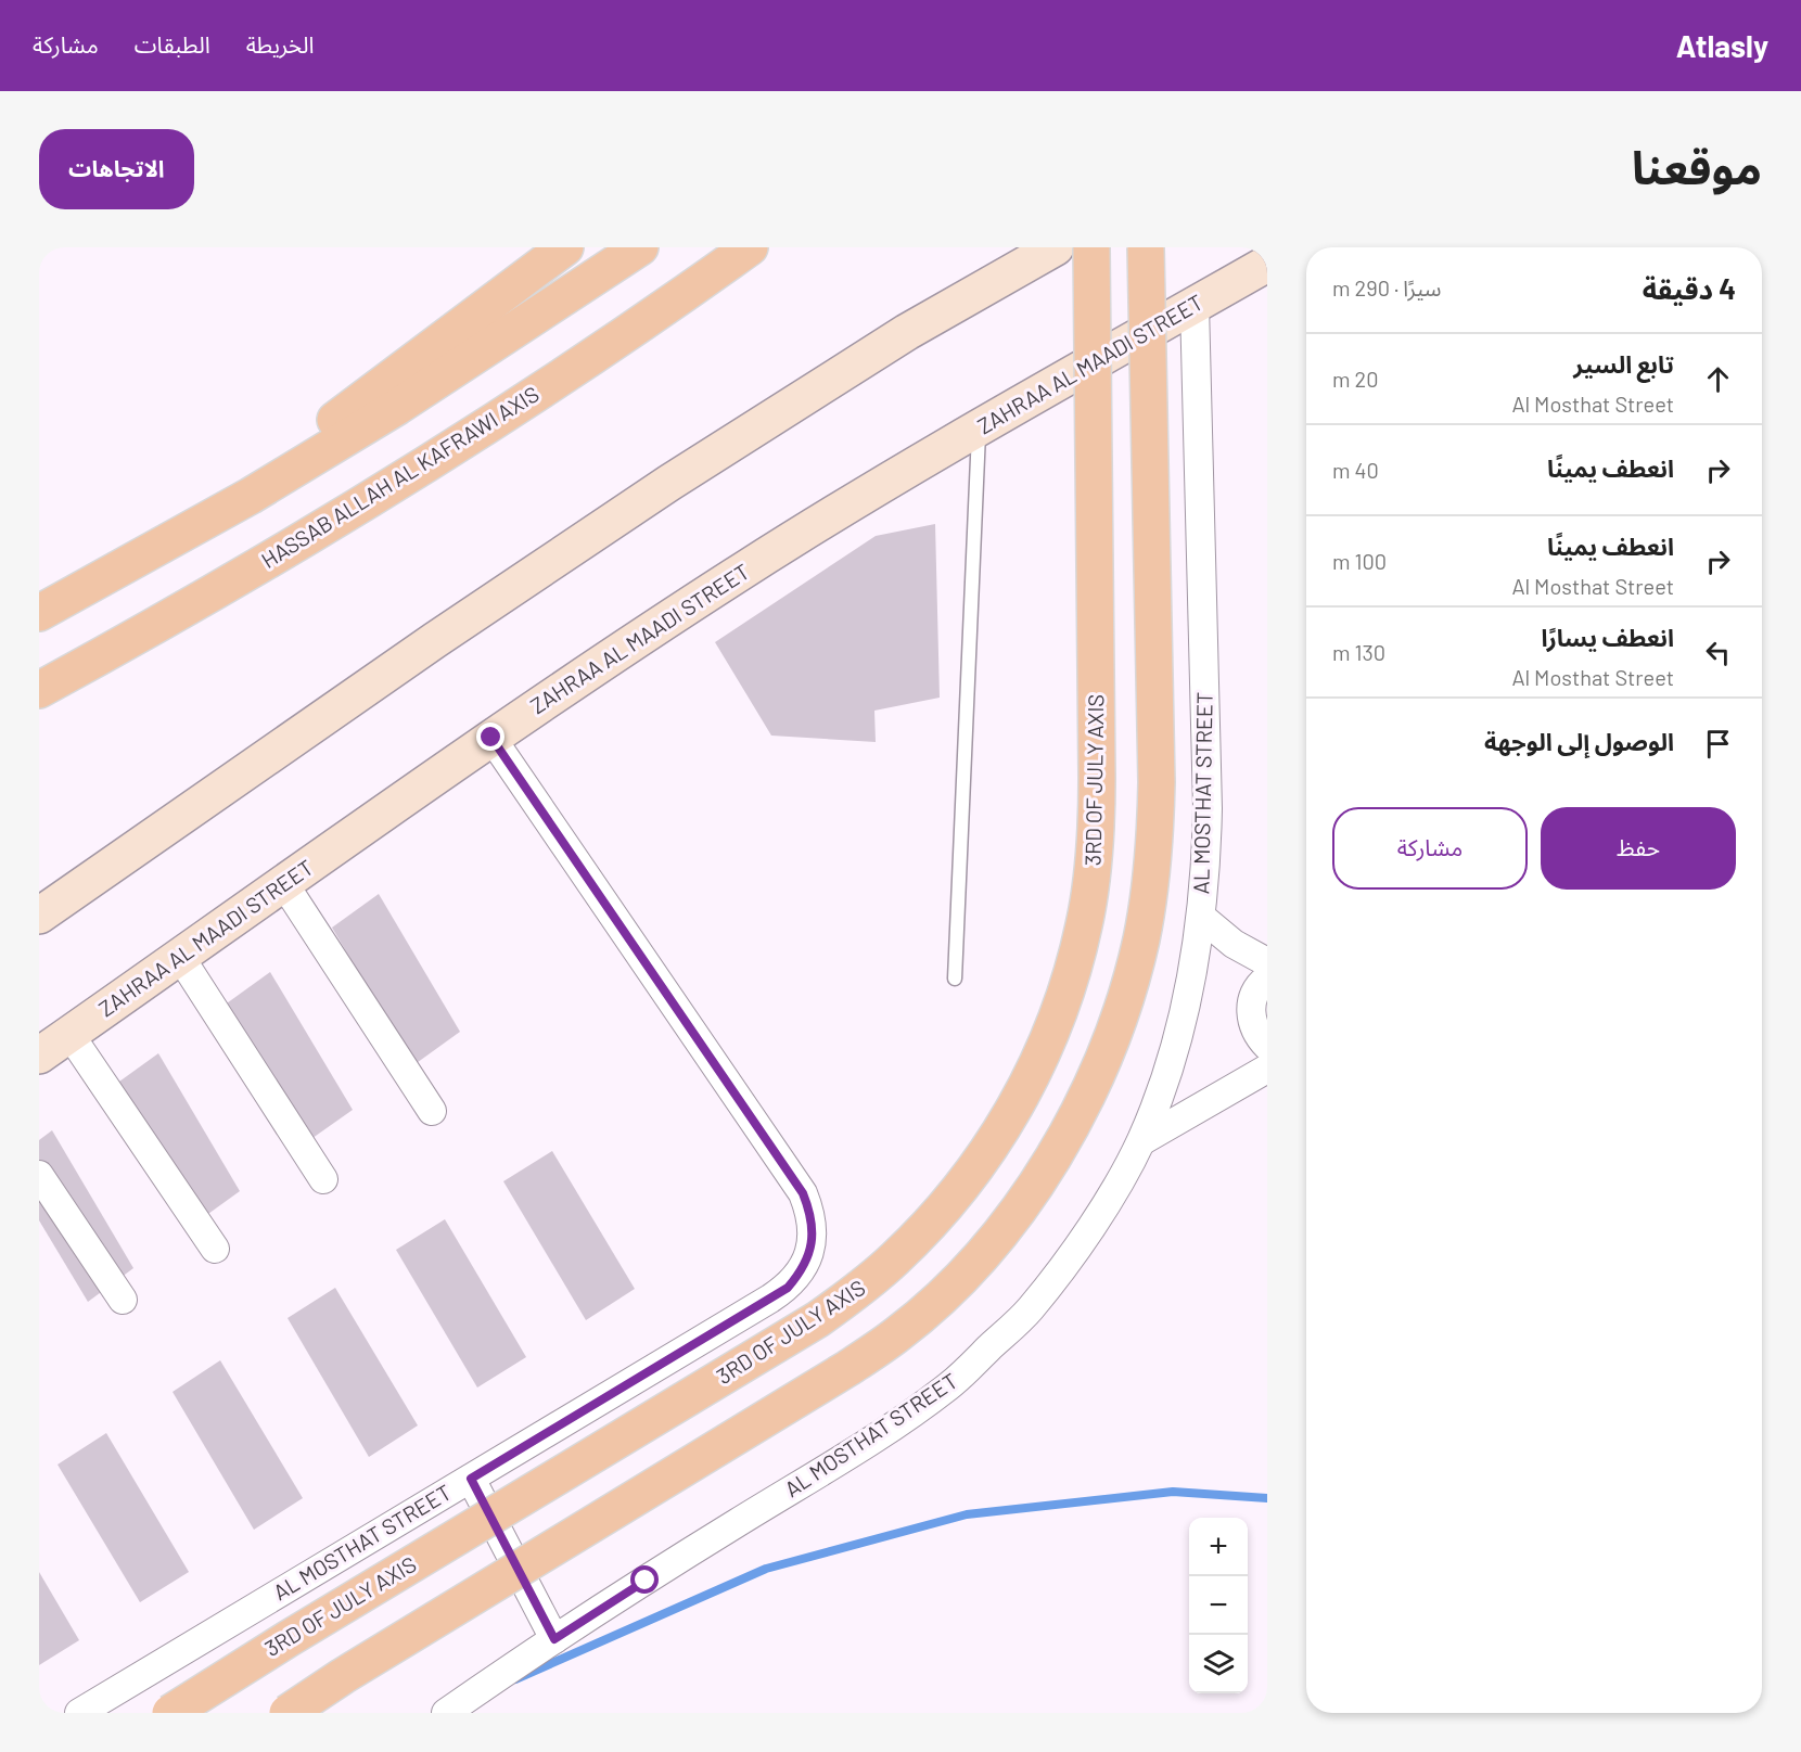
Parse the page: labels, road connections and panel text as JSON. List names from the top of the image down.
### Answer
{
  "streets": {
    "main road": ["ZAHRAA AL MAADI STREET", "HASSAB ALLAH AL KAFRAWI AXIS", "3RD OF JULY AXIS"],
    "street": ["AL MOSTHAT STREET"]
  },
  "crossings": [
    ["ZAHRAA AL MAADI STREET", "AL MOSTHAT STREET"]
  ],
  "page": {
    "header": "Atlasly",
    "nav": ["الخريطة", "الطبقات", "مشاركة"],
    "title": "موقعنا",
    "buttons": [
      "الاتجاهات",
      ["حفظ", "مشاركة"]
    ],
    "heading": ["4 دقيقة", "سيرًا · 290 m"],
    "list": [
      ["تابع السير", "Al Mosthat Street", "20 m"],
      ["انعطف يمينًا", "40 m"],
      ["انعطف يمينًا", "Al Mosthat Street", "100 m"],
      ["انعطف يسارًا", "Al Mosthat Street", "130 m"],
      "الوصول إلى الوجهة"
    ],
    "map_buttons": ["+", "−"]
  }
}
